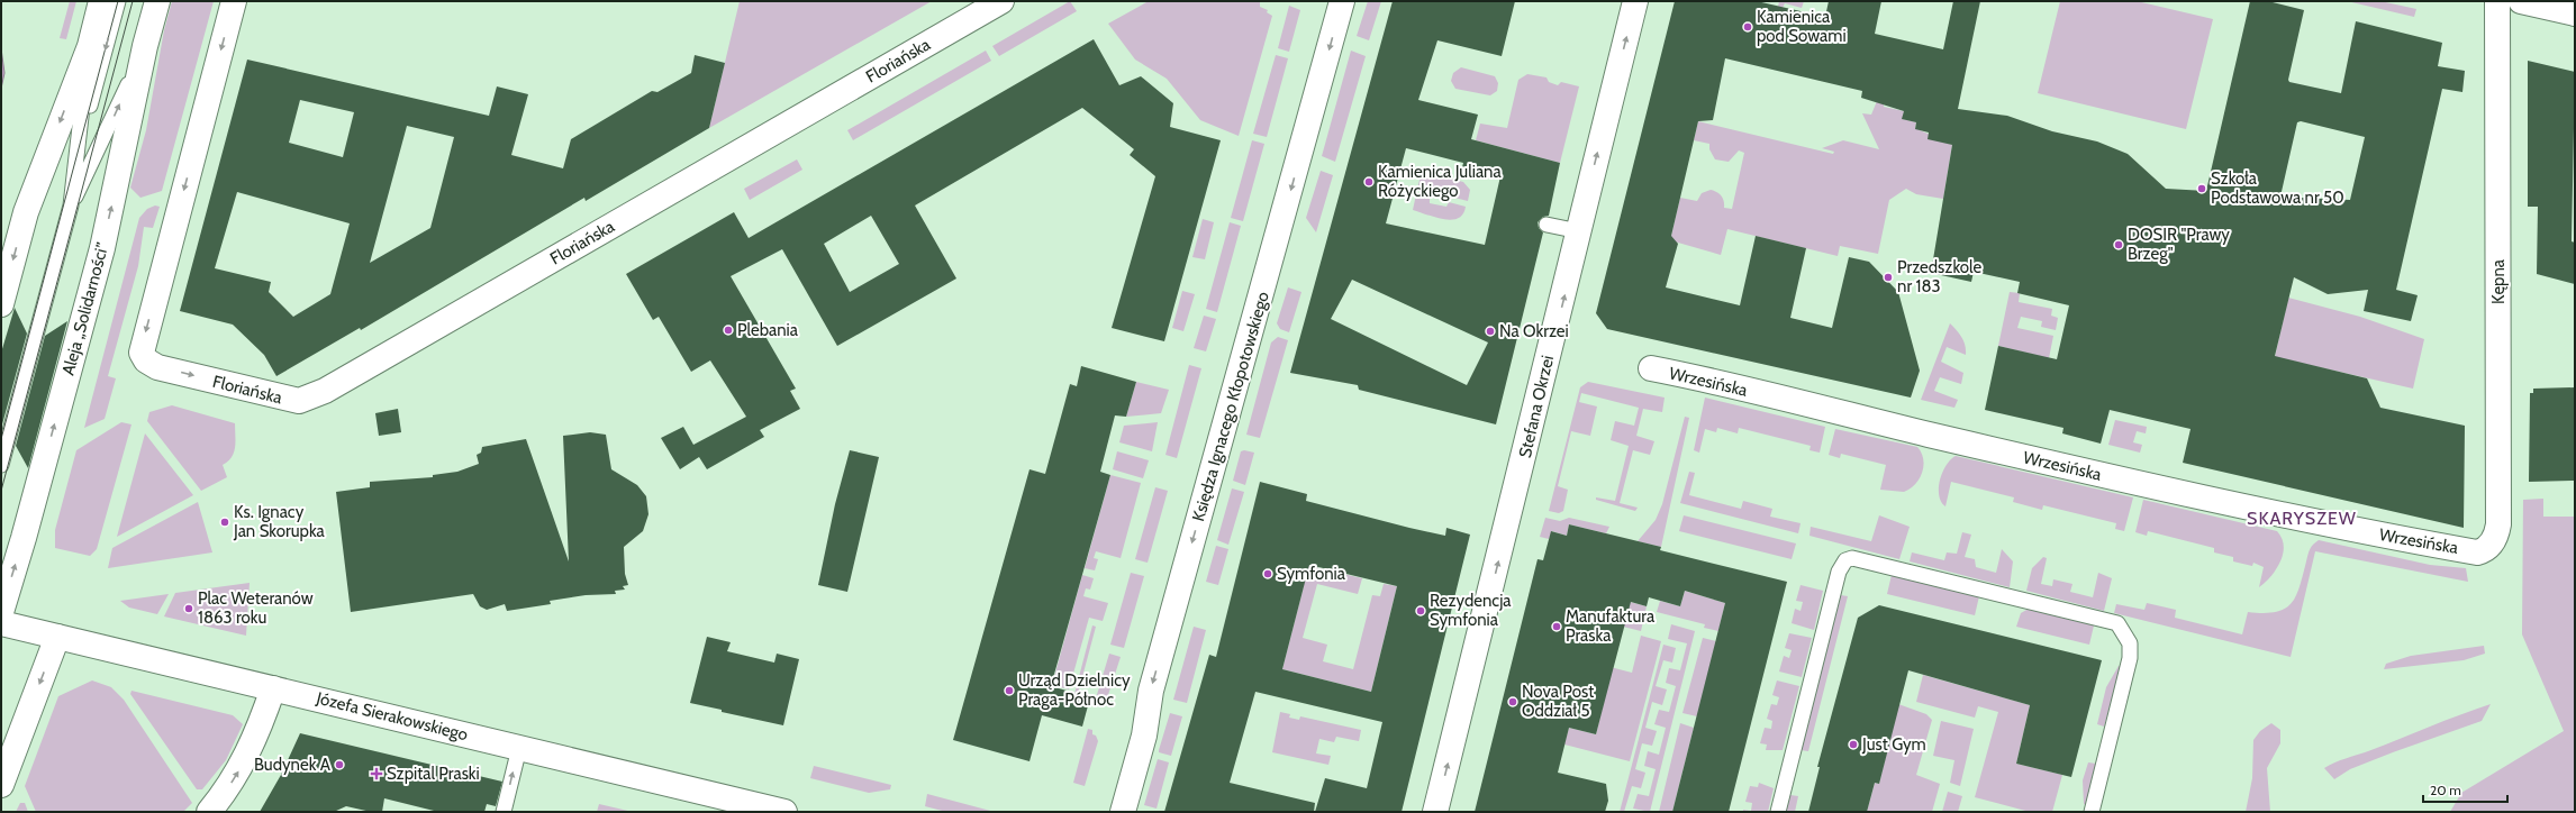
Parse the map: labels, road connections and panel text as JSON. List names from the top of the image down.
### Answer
{
  "streets": {
    "street": [
      "Floriańska",
      "Kępna",
      "Aleja „Solidarności”",
      "Wrzesińska",
      "Księdza Ignacego Kłopotowskiego",
      "Stefana Okrzei",
      "Józefa Sierakowskiego"
    ]
  },
  "crossings": [
    ["Kępna", "Wrzesińska"]
  ],
  "one_way": ["Księdza Ignacego Kłopotowskiego", "Stefana Okrzei"],
  "districts": ["SKARYSZEW"],
  "places": {
    "other": [
      "Kamienica pod Sowami",
      "Kamienica Juliana Różyckiego",
      "Szkoła Podstawowa nr 50",
      "DOSIR \"Prawy Brzeg\"",
      "Przedszkole nr 183",
      "Plebania",
      "Na Okrzei",
      "Ks. Ignacy Jan Skorupka",
      "Symfonia",
      "Plac Weteranów 1863 roku",
      "Rezydencja Symfonia",
      "Manufaktura Praska",
      "Urząd Dzielnicy Praga-Północ",
      "Nova Post Oddział 5",
      "Just Gym",
      "Budynek A"
    ],
    "health": ["Szpital Praski"]
  },
  "scale_bar": "20 m"
}
